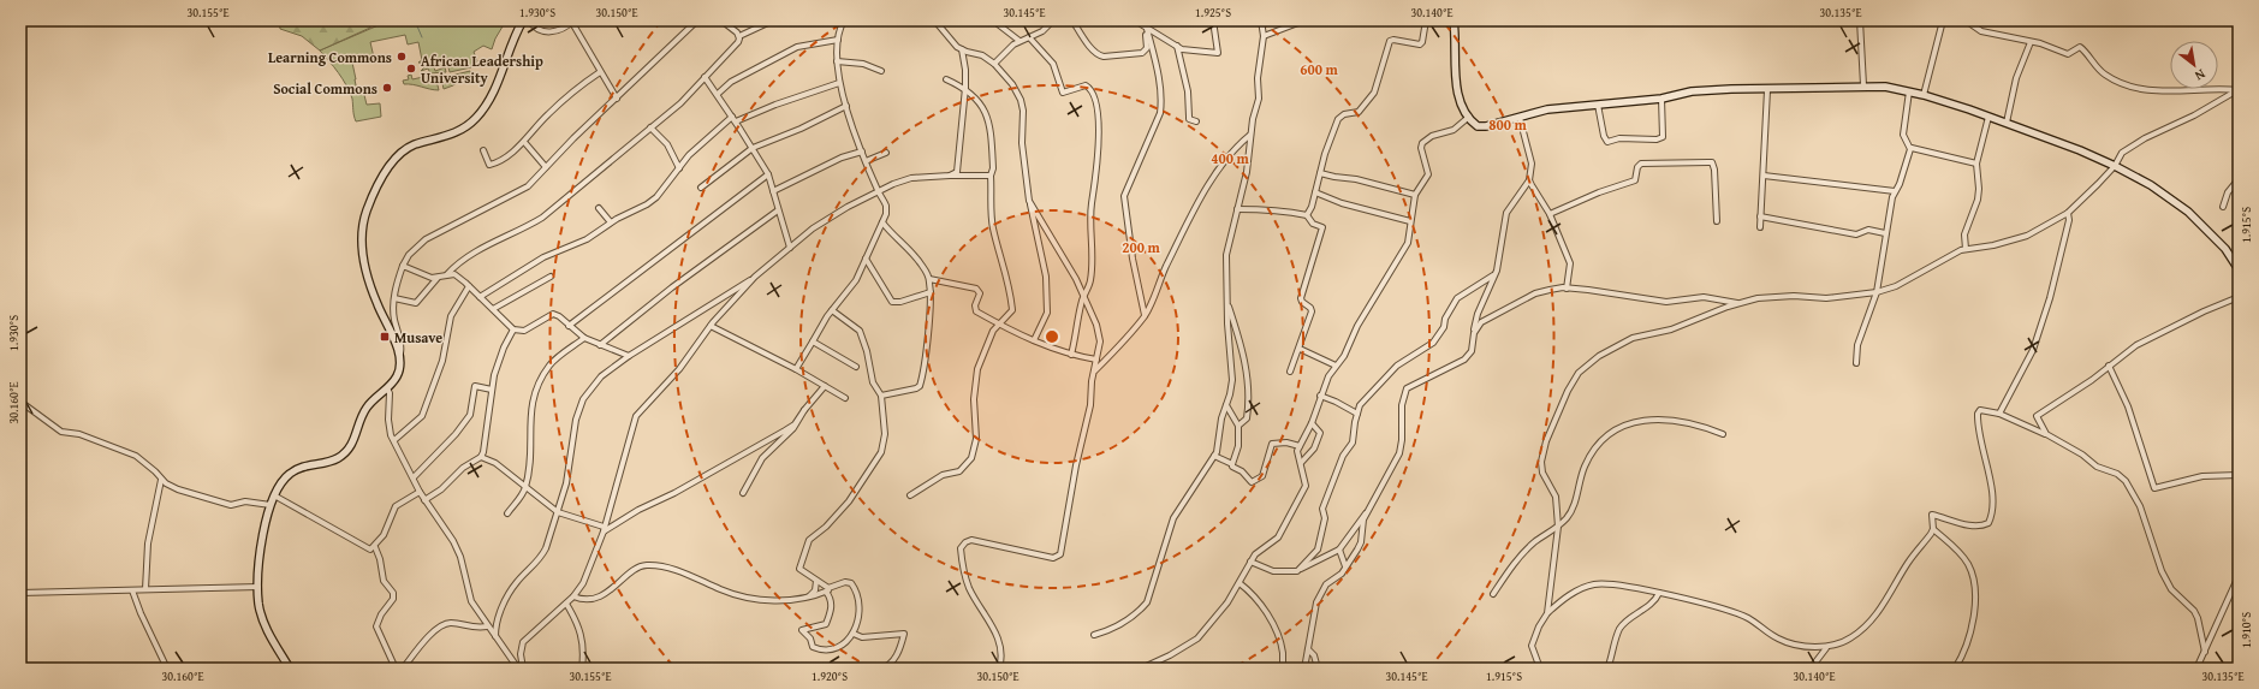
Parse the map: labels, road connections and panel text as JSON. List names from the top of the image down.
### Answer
{
  "places": {
    "other": ["Learning Commons", "African Leadership University", "Social Commons"],
    "transit": ["Musave"]
  },
  "north": "bottom right",
  "coordinates": [
    "30.155°E",
    "1.930°S",
    "30.150°E",
    "30.145°E",
    "1.925°S",
    "30.140°E",
    "30.135°E",
    "1.915°S",
    "30.160°E",
    "1.910°S",
    "1.920°S"
  ],
  "rings": [
    "600 m",
    "800 m",
    "400 m",
    "200 m"
  ]
}
